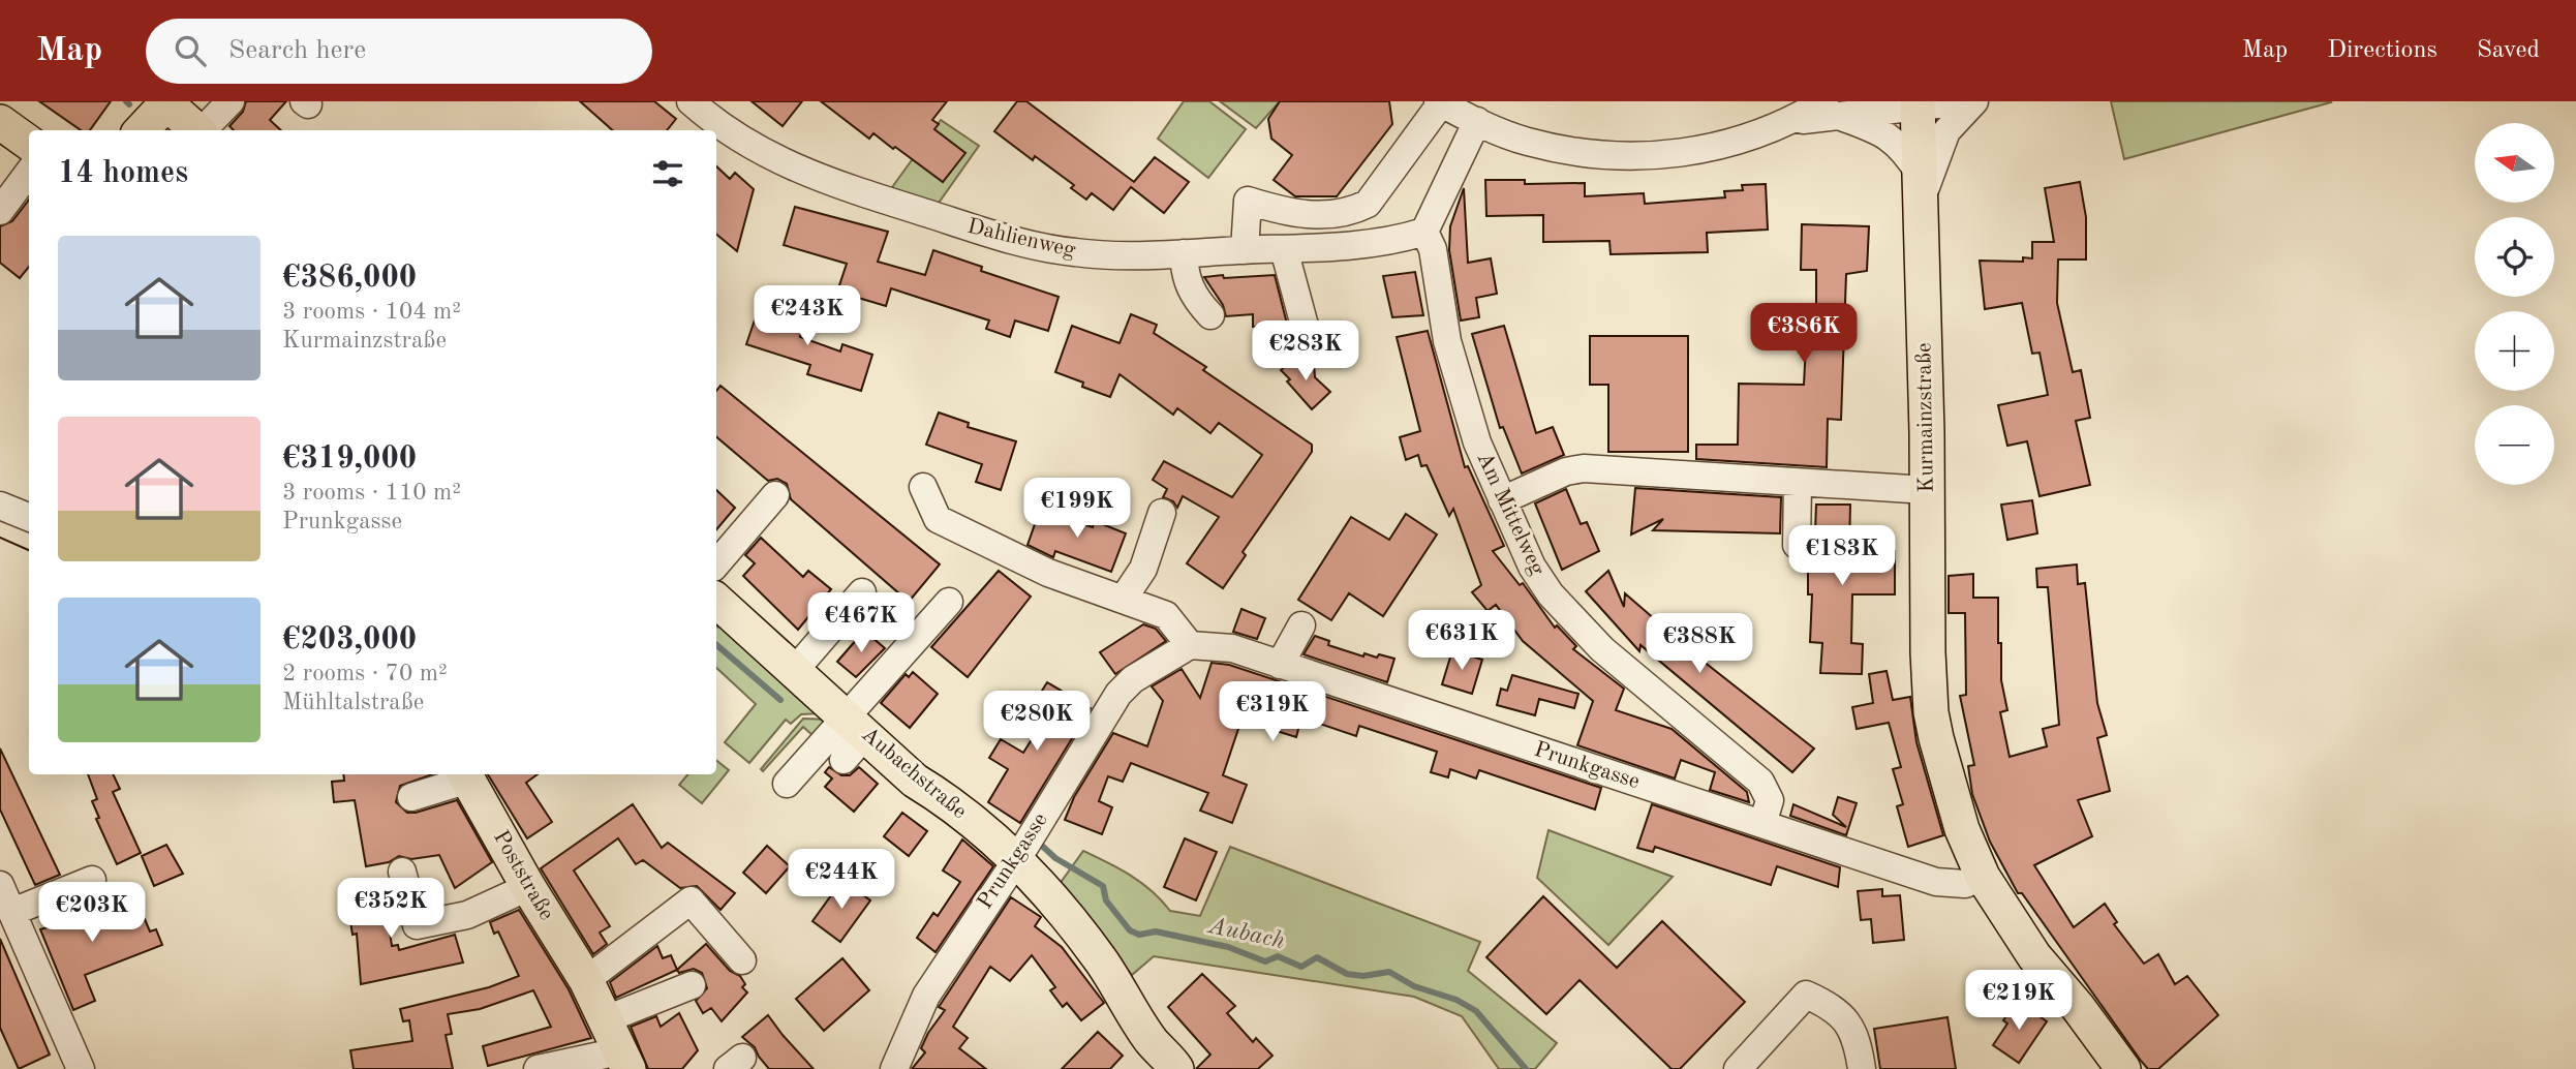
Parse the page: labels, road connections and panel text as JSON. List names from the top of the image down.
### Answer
{
  "streets": {
    "main road": ["Kurmainzstraße", "Aubachstraße", "Poststraße"],
    "street": ["Dahlienweg", "Am Mittelweg", "Prunkgasse"]
  },
  "crossings": [
    ["Dahlienweg", "Am Mittelweg"],
    ["Kurmainzstraße", "Prunkgasse"],
    ["Am Mittelweg", "Prunkgasse"],
    ["Prunkgasse", "Aubachstraße"]
  ],
  "water": ["Aubach"],
  "north": "left",
  "page": {
    "header": "Map",
    "search": "Search here",
    "nav": ["Map", "Directions", "Saved"],
    "map_buttons": ["+", "−"],
    "heading": "14 homes",
    "list": [
      {
        "name": "€386,000",
        "note": "3 rooms · 104 m² · Kurmainzstraße"
      },
      {
        "name": "€319,000",
        "note": "3 rooms · 110 m² · Prunkgasse"
      },
      {
        "name": "€203,000",
        "note": "2 rooms · 70 m² · Mühltalstraße"
      }
    ],
    "price": [
      "€243K",
      "€386K",
      "€283K",
      "€199K",
      "€183K",
      "€467K",
      "€631K",
      "€388K",
      "€319K",
      "€280K",
      "€244K",
      "€352K",
      "€203K",
      "€219K"
    ]
  }
}
